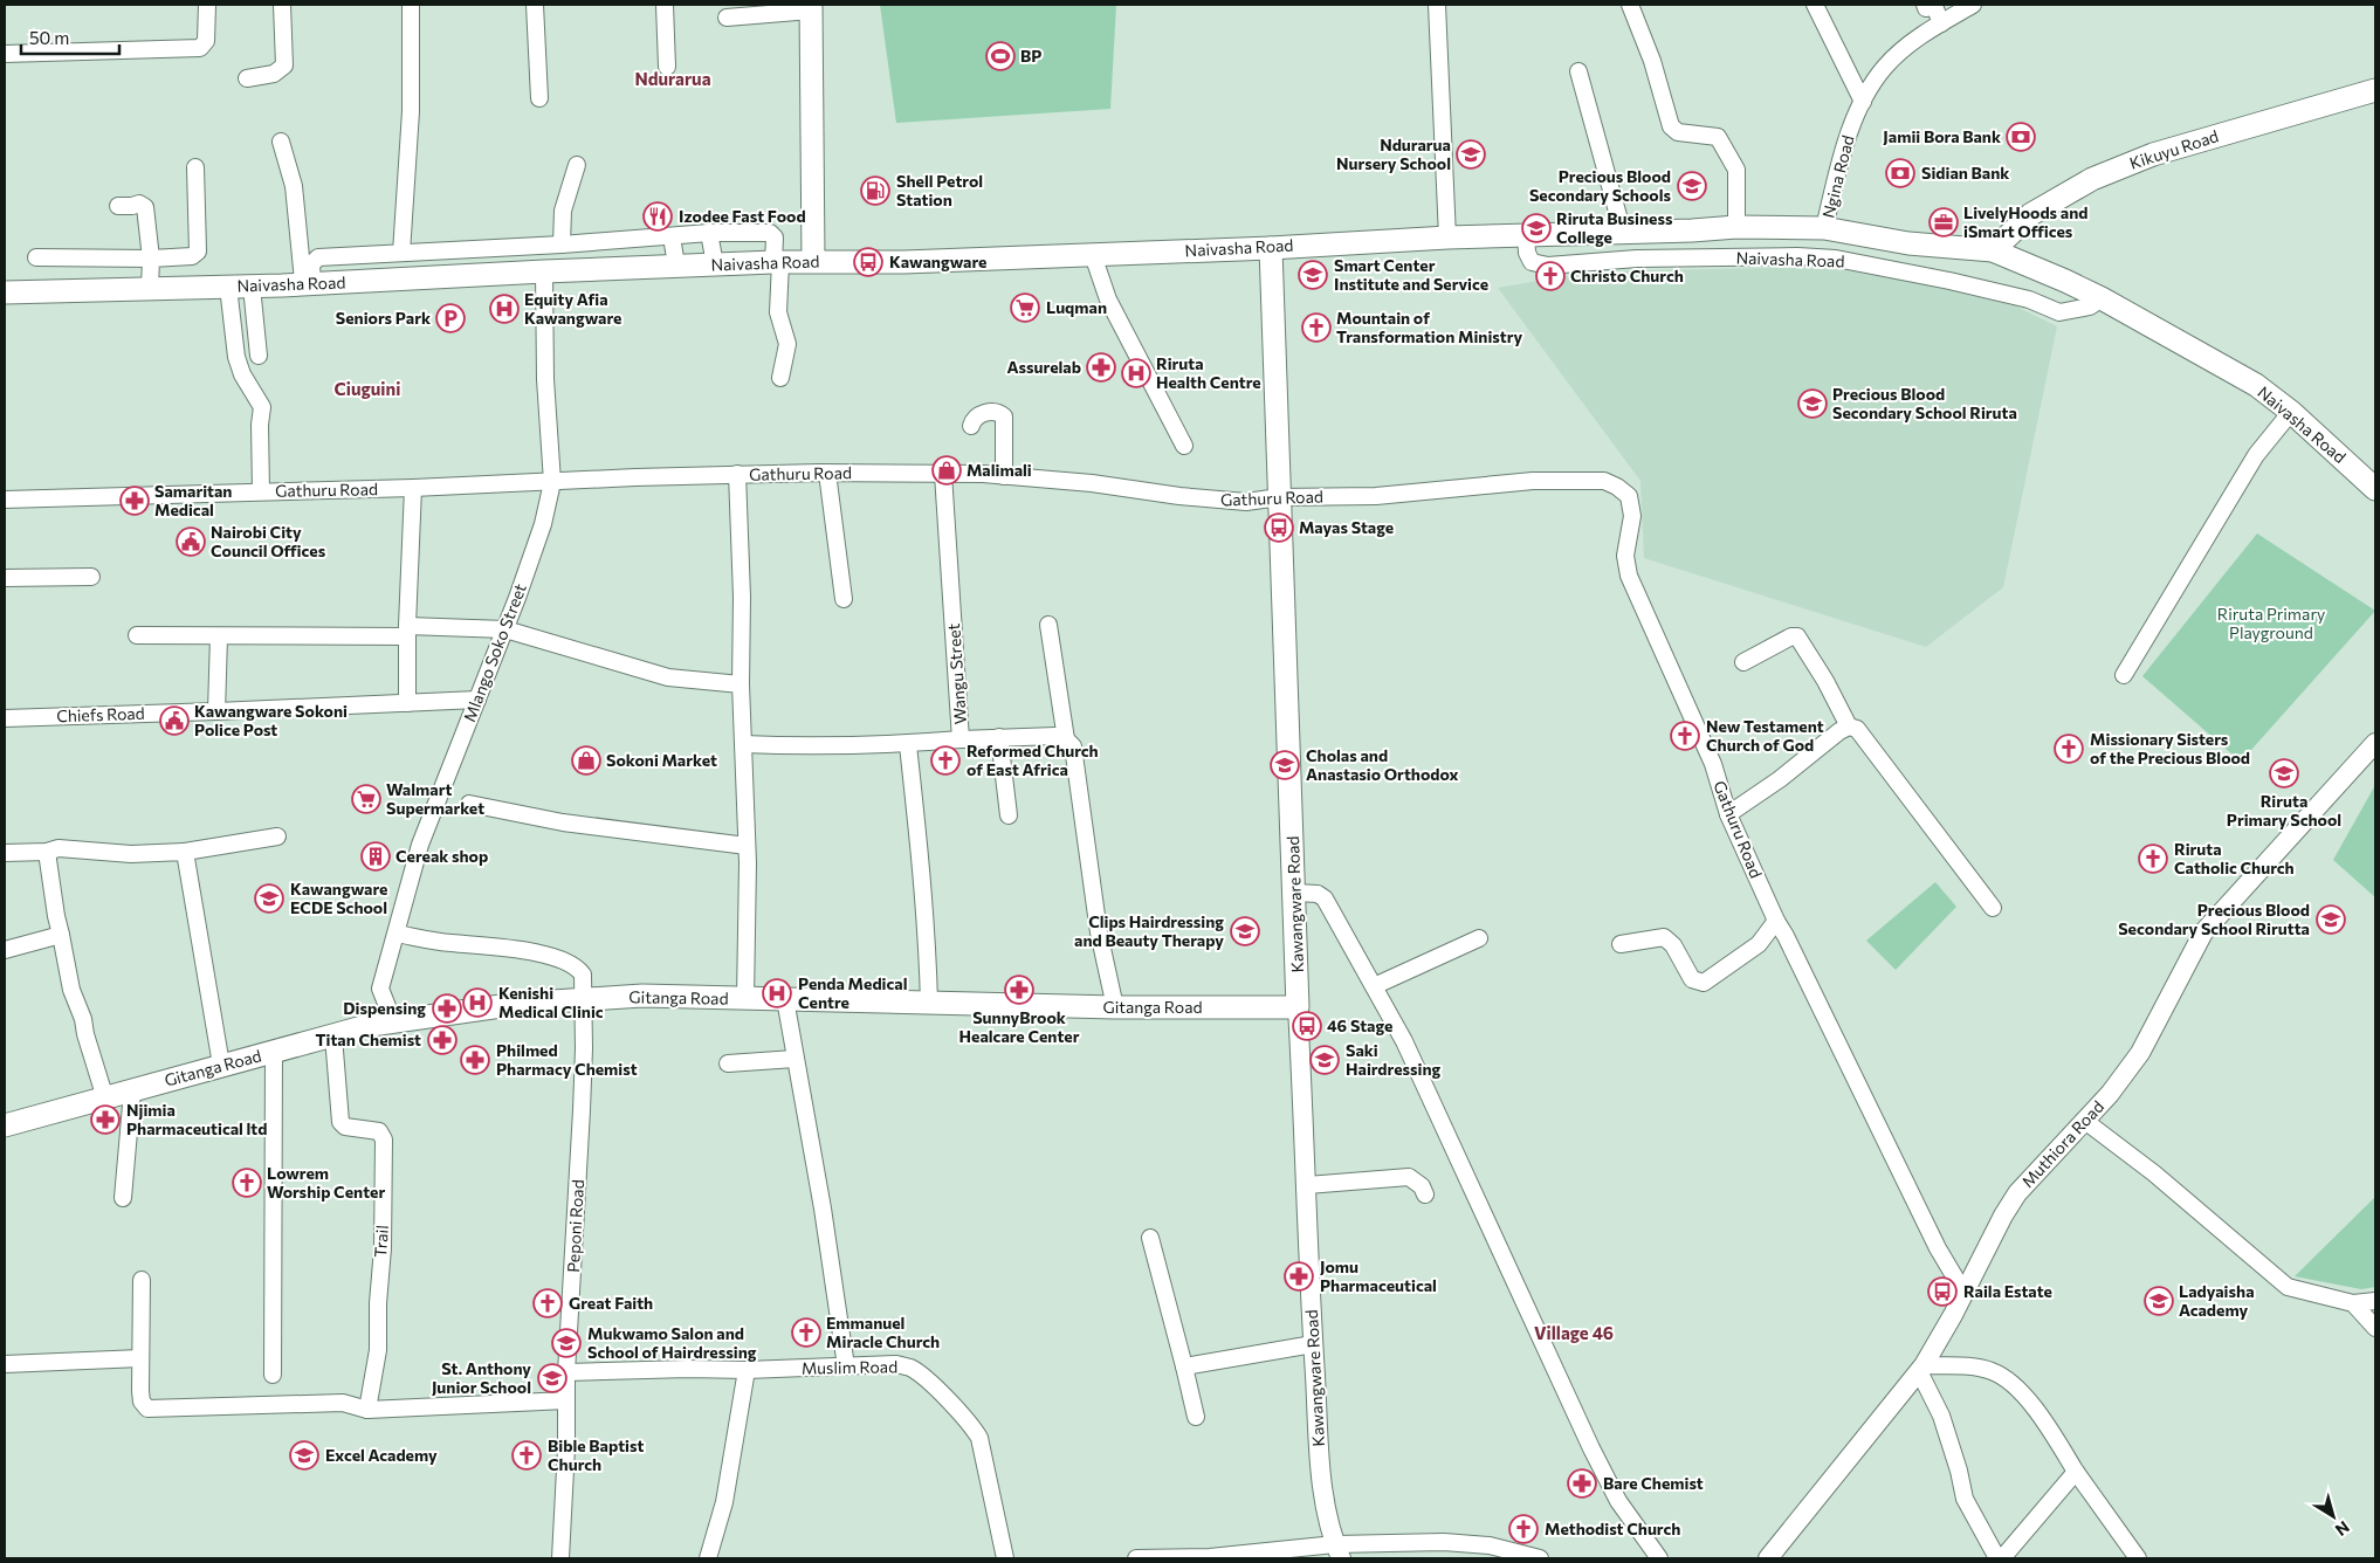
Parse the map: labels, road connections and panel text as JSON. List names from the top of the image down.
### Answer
{
  "streets": {
    "main road": [
      "Kikuyu Road",
      "Naivasha Road",
      "Kawangware Road",
      "Gitanga Road"
    ],
    "street": [
      "Ngina Road",
      "Gathuru Road",
      "Mlango Soko Street",
      "Wangu Street",
      "Chiefs Road",
      "Muthiora Road",
      "Peponi Road",
      "Trail",
      "Muslim Road"
    ]
  },
  "crossings": [
    ["Kikuyu Road", "Naivasha Road"],
    ["Ngina Road", "Naivasha Road"],
    ["Naivasha Road", "Mlango Soko Street"],
    ["Naivasha Road", "Kawangware Road"],
    ["Gathuru Road", "Mlango Soko Street"],
    ["Gathuru Road", "Wangu Street"],
    ["Gathuru Road", "Kawangware Road"],
    ["Gathuru Road", "Muthiora Road"],
    ["Mlango Soko Street", "Chiefs Road"],
    ["Mlango Soko Street", "Gitanga Road"],
    ["Mlango Soko Street", "Peponi Road"],
    ["Kawangware Road", "Gitanga Road"],
    ["Gitanga Road", "Peponi Road"],
    ["Gitanga Road", "Trail"],
    ["Peponi Road", "Muslim Road"]
  ],
  "districts": ["Ndurarua", "Ciuguini", "Village 46"],
  "parks": ["Riruta Primary Playground"],
  "places": {
    "sports": ["BP"],
    "bank": ["Jamii Bora Bank", "Sidian Bank"],
    "school or university": [
      "Ndurarua Nursery School",
      "Precious Blood Secondary Schools",
      "Riruta Business College",
      "Smart Center Institute and Service",
      "Precious Blood Secondary School Riruta",
      "Cholas and Anastasio Orthodox",
      "Riruta Primary School",
      "Kawangware ECDE School",
      "Precious Blood Secondary School Rirutta",
      "Clips Hairdressing and Beauty Therapy",
      "Saki Hairdressing",
      "Ladyaisha Academy",
      "Mukwamo Salon and School of Hairdressing",
      "St. Anthony Junior School",
      "Excel Academy"
    ],
    "fuel station": ["Shell Petrol Station"],
    "restaurant": ["Izodee Fast Food"],
    "office": ["LivelyHoods and iSmart Offices"],
    "bus stop": [
      "Kawangware",
      "Mayas Stage",
      "46 Stage",
      "Raila Estate"
    ],
    "church": [
      "Christo Church",
      "Mountain of Transformation Ministry",
      "New Testament Church of God",
      "Missionary Sisters of the Precious Blood",
      "Reformed Church of East Africa",
      "Riruta Catholic Church",
      "Lowrem Worship Center",
      "Great Faith",
      "Emmanuel Miracle Church",
      "Bible Baptist Church",
      "Methodist Church"
    ],
    "supermarket": ["Luqman", "Walmart Supermarket"],
    "hospital": [
      "Equity Afia Kawangware",
      "Riruta Health Centre",
      "Penda Medical Centre",
      "Kenishi Medical Clinic"
    ],
    "parking": ["Seniors Park"],
    "pharmacy": [
      "Assurelab",
      "Samaritan Medical",
      "SunnyBrook Healcare Center",
      "Dispensing",
      "Titan Chemist",
      "Philmed Pharmacy Chemist",
      "Njimia Pharmaceutical ltd",
      "Jomu Pharmaceutical",
      "Bare Chemist"
    ],
    "shop": ["Malimali", "Sokoni Market"],
    "public building": ["Nairobi City Council Offices", "Kawangware Sokoni Police Post"],
    "building": ["Cereak shop"]
  },
  "scale_bar": "50 m",
  "north": "bottom right"
}
